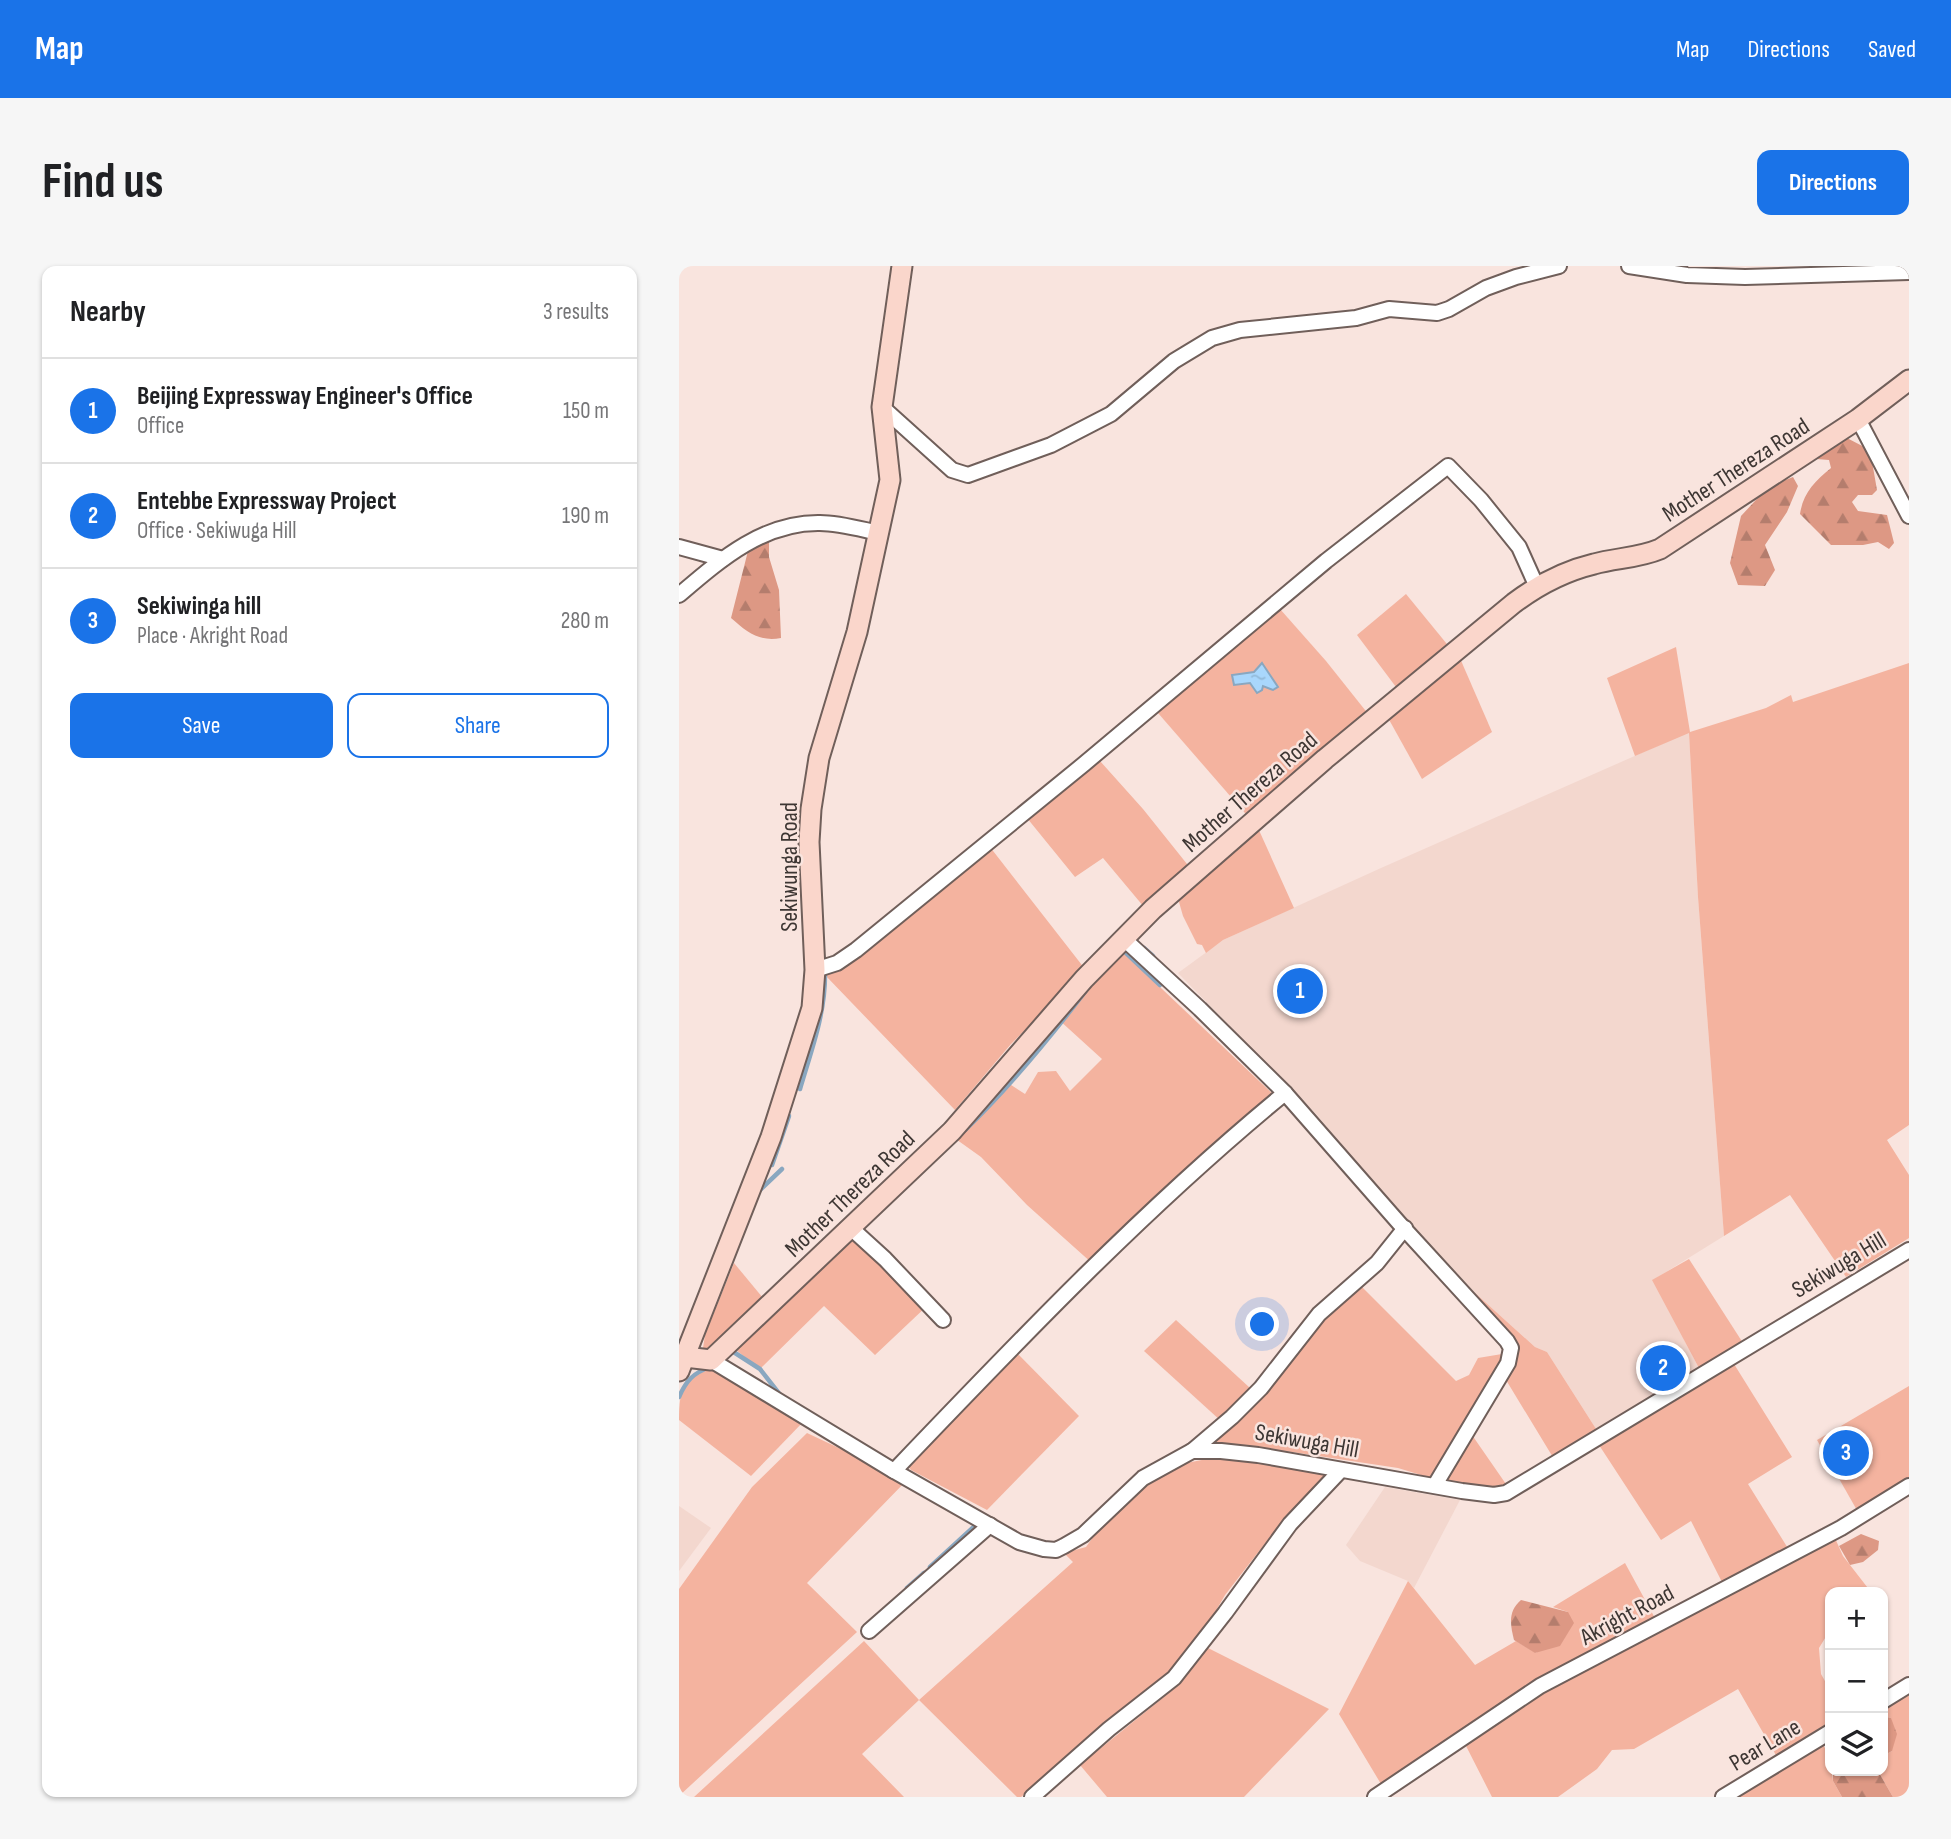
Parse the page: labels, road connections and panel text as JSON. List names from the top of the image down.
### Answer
{
  "streets": {
    "street": [
      "Mother Thereza Road",
      "Sekiwunga Road",
      "Sekiwuga Hill",
      "Akright Road",
      "Pear Lane"
    ]
  },
  "crossings": [
    ["Mother Thereza Road", "Sekiwuga Hill"]
  ],
  "page": {
    "header": "Map",
    "nav": ["Map", "Directions", "Saved"],
    "buttons": [
      "Directions",
      ["Save", "Share"]
    ],
    "title": "Find us",
    "heading": ["Nearby", "3 results"],
    "list": [
      {
        "mark": "1",
        "name": "Beijing Expressway Engineer's Office",
        "note": "Office",
        "value": "150 m"
      },
      {
        "mark": "2",
        "name": "Entebbe Expressway Project",
        "note": "Office · Sekiwuga Hill",
        "value": "190 m"
      },
      {
        "mark": "3",
        "name": "Sekiwinga hill",
        "note": "Place · Akright Road",
        "value": "280 m"
      }
    ],
    "pins": ["1", "2", "3"],
    "map_buttons": ["+", "−"]
  }
}
